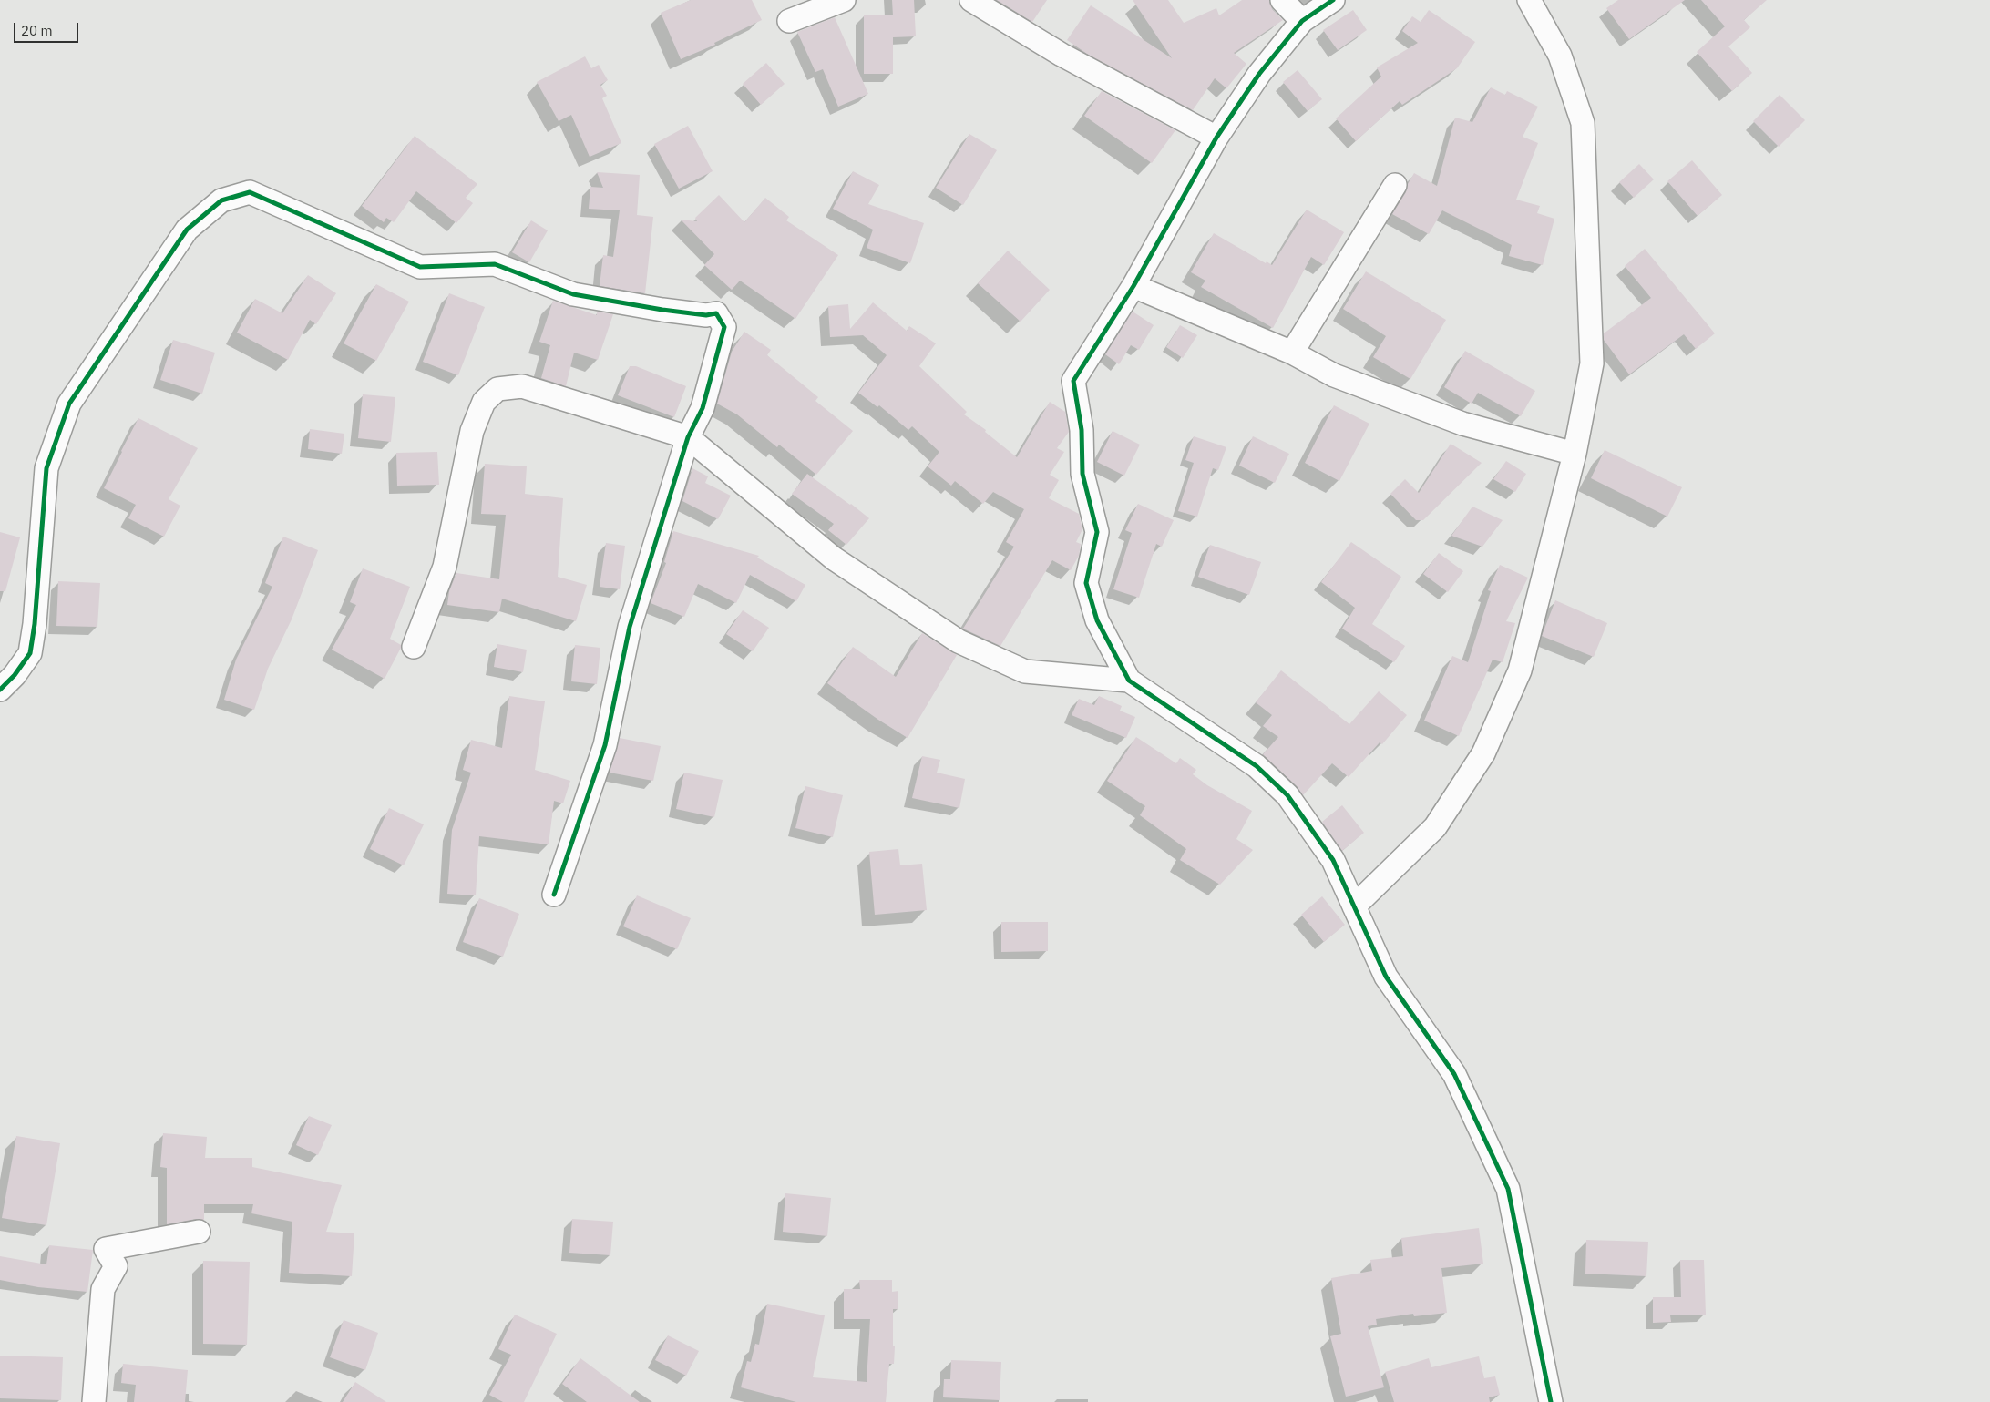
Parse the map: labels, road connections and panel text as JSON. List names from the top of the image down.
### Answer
{
  "scale_bar": "20 m"
}
